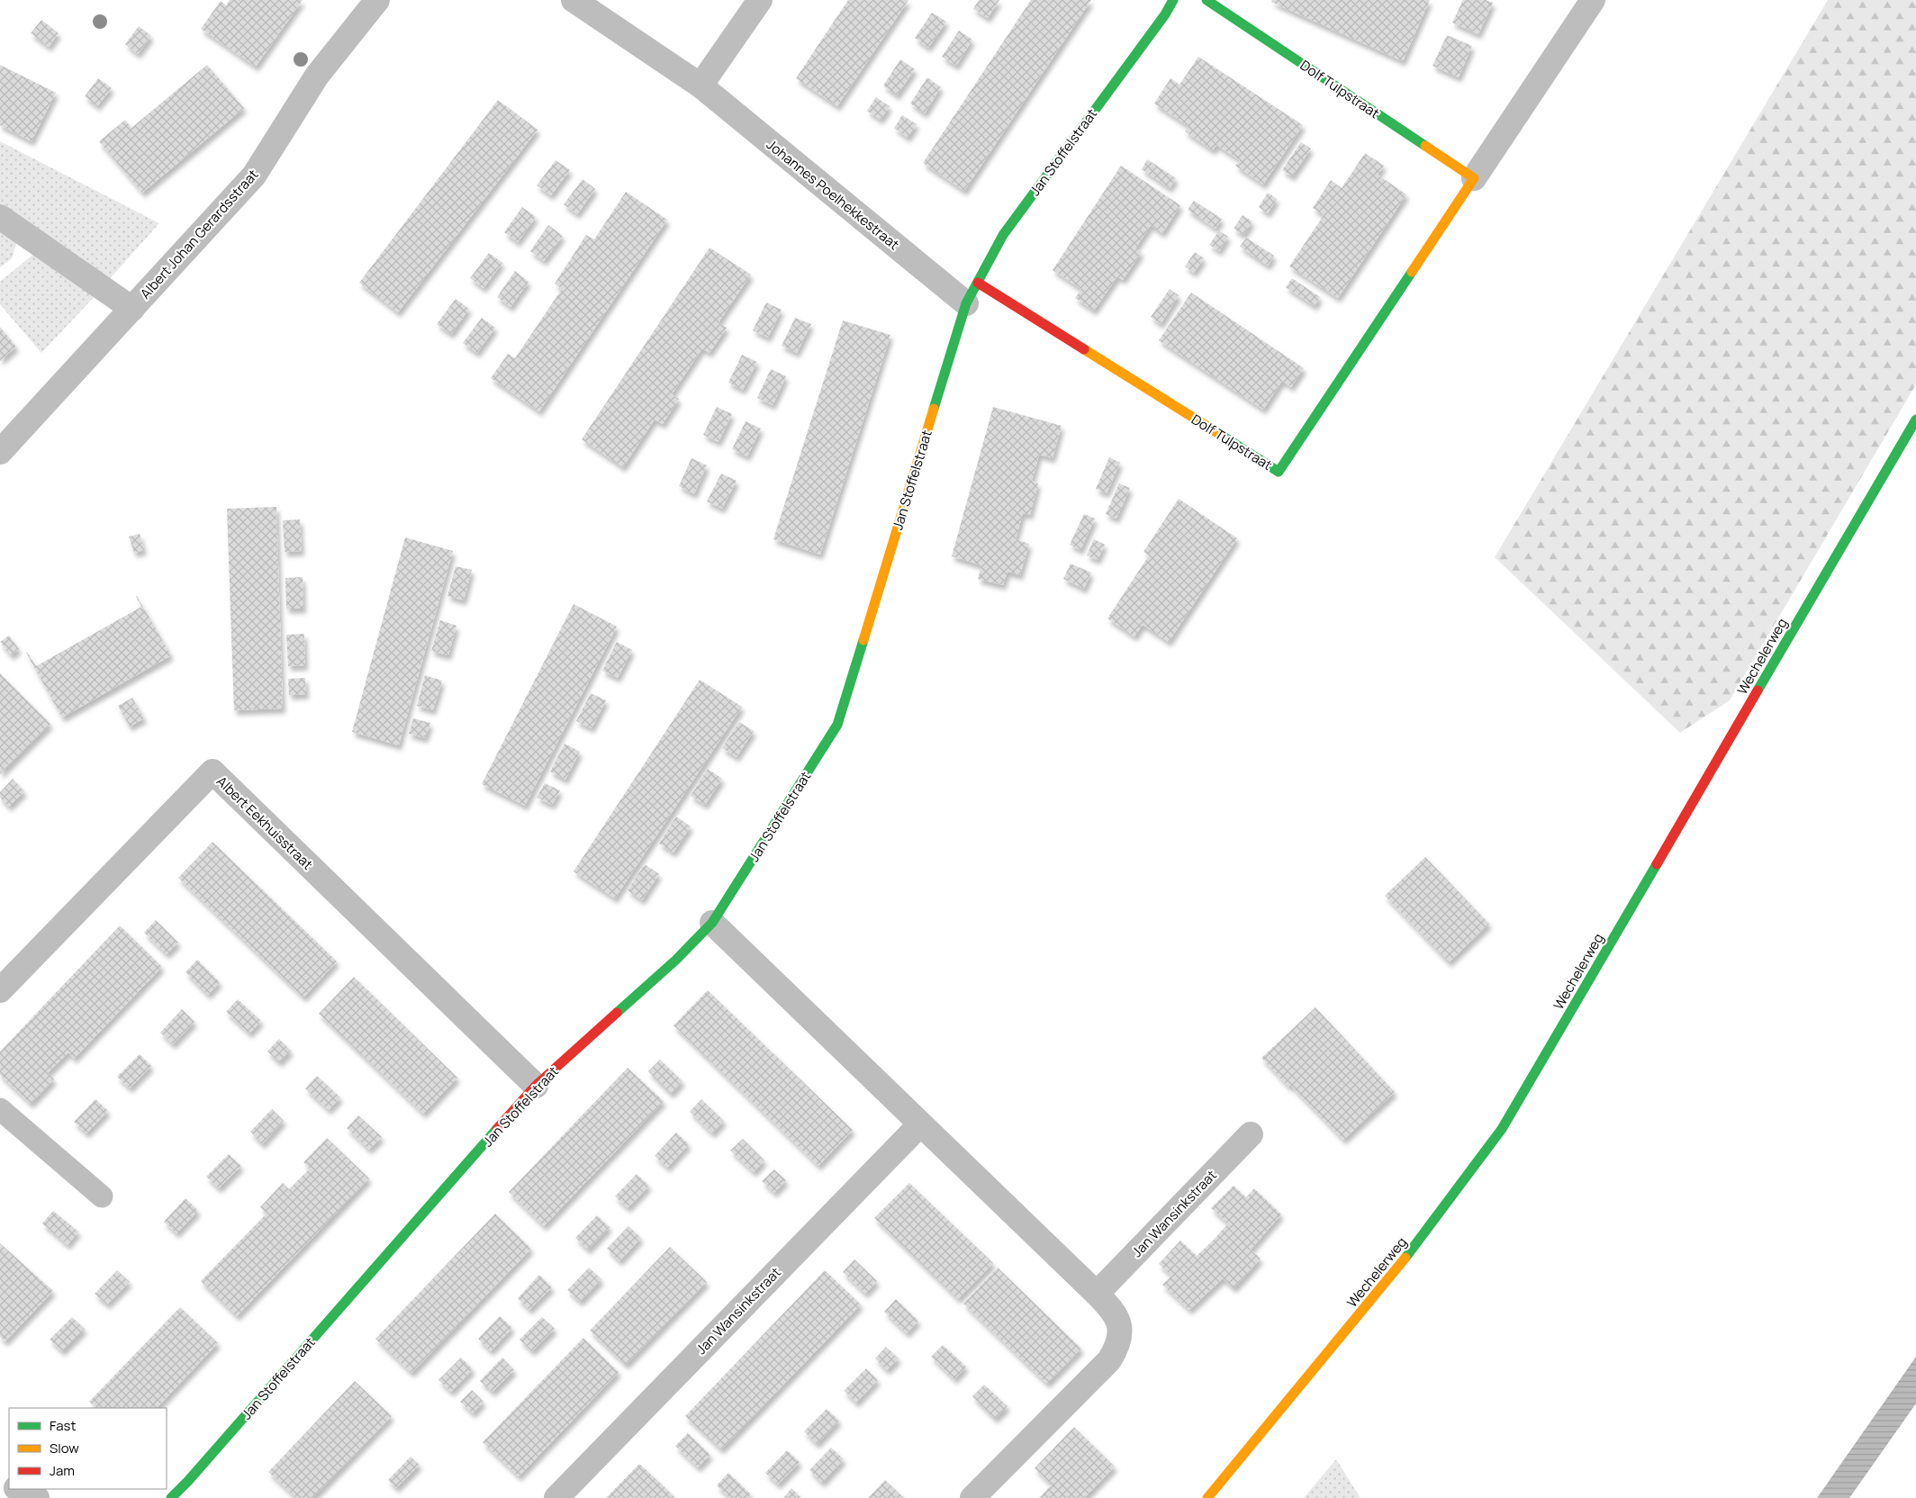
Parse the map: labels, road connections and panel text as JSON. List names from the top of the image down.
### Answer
{
  "streets": {
    "street": [
      "Dolf Tulpstraat",
      "Jan Stoffelstraat",
      "Johannes Poelhekkestraat",
      "Albert Johan Gerardsstraat",
      "Wechelerweg",
      "Albert Eekhuisstraat",
      "Jan Wansinkstraat"
    ]
  },
  "crossings": [
    ["Dolf Tulpstraat", "Jan Stoffelstraat"],
    ["Dolf Tulpstraat", "Johannes Poelhekkestraat"],
    ["Jan Stoffelstraat", "Johannes Poelhekkestraat"],
    ["Jan Stoffelstraat", "Albert Eekhuisstraat"]
  ],
  "legend": ["Fast", "Slow", "Jam"]
}
